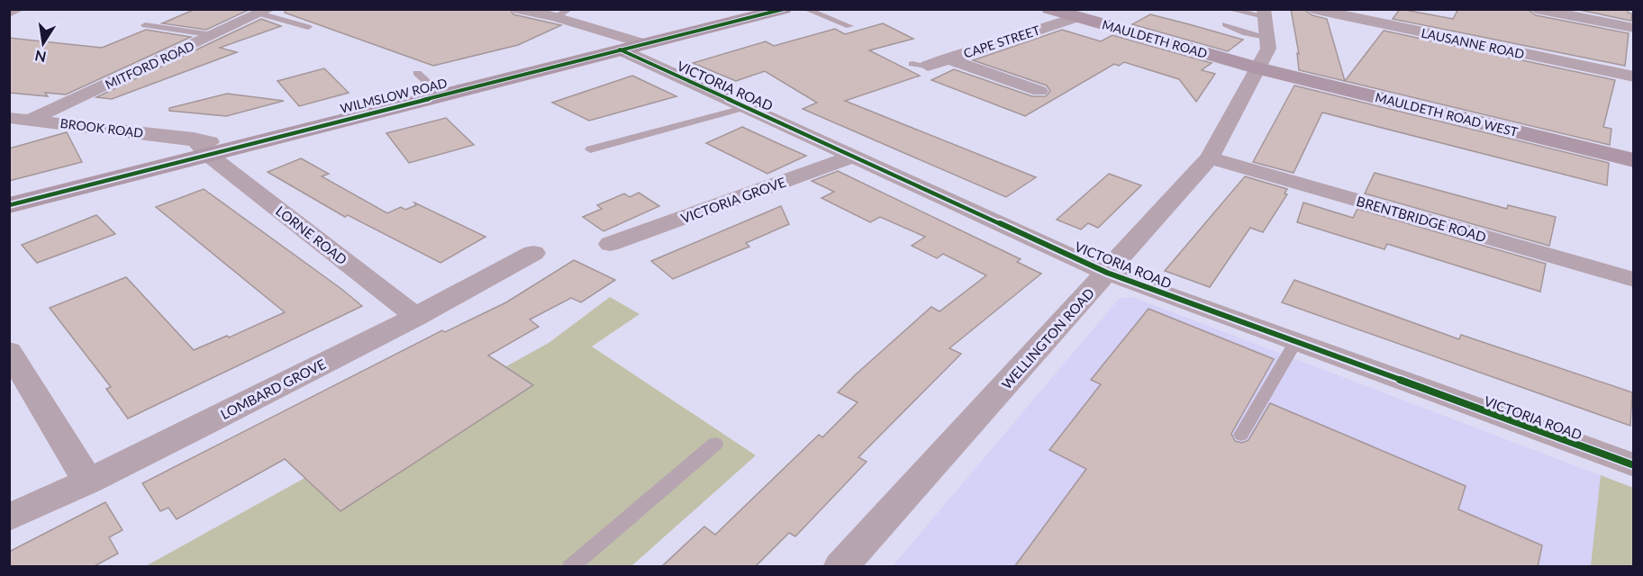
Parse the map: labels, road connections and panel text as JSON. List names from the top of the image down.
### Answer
{
  "streets": {
    "main road": ["MAULDETH ROAD", "WILMSLOW ROAD", "MAULDETH ROAD WEST"],
    "street": [
      "CAPE STREET",
      "LAUSANNE ROAD",
      "MITFORD ROAD",
      "VICTORIA ROAD",
      "BROOK ROAD",
      "VICTORIA GROVE",
      "BRENTBRIDGE ROAD",
      "LORNE ROAD",
      "WELLINGTON ROAD",
      "LOMBARD GROVE"
    ]
  },
  "crossings": [
    ["MAULDETH ROAD", "CAPE STREET"],
    ["MAULDETH ROAD", "MAULDETH ROAD WEST"],
    ["MAULDETH ROAD", "WELLINGTON ROAD"],
    ["MITFORD ROAD", "BROOK ROAD"],
    ["VICTORIA ROAD", "WILMSLOW ROAD"],
    ["VICTORIA ROAD", "VICTORIA GROVE"],
    ["VICTORIA ROAD", "WELLINGTON ROAD"],
    ["WILMSLOW ROAD", "BROOK ROAD"],
    ["WILMSLOW ROAD", "LORNE ROAD"],
    ["MAULDETH ROAD WEST", "WELLINGTON ROAD"],
    ["BROOK ROAD", "LORNE ROAD"],
    ["BRENTBRIDGE ROAD", "WELLINGTON ROAD"],
    ["LORNE ROAD", "LOMBARD GROVE"]
  ],
  "north": "bottom"
}
